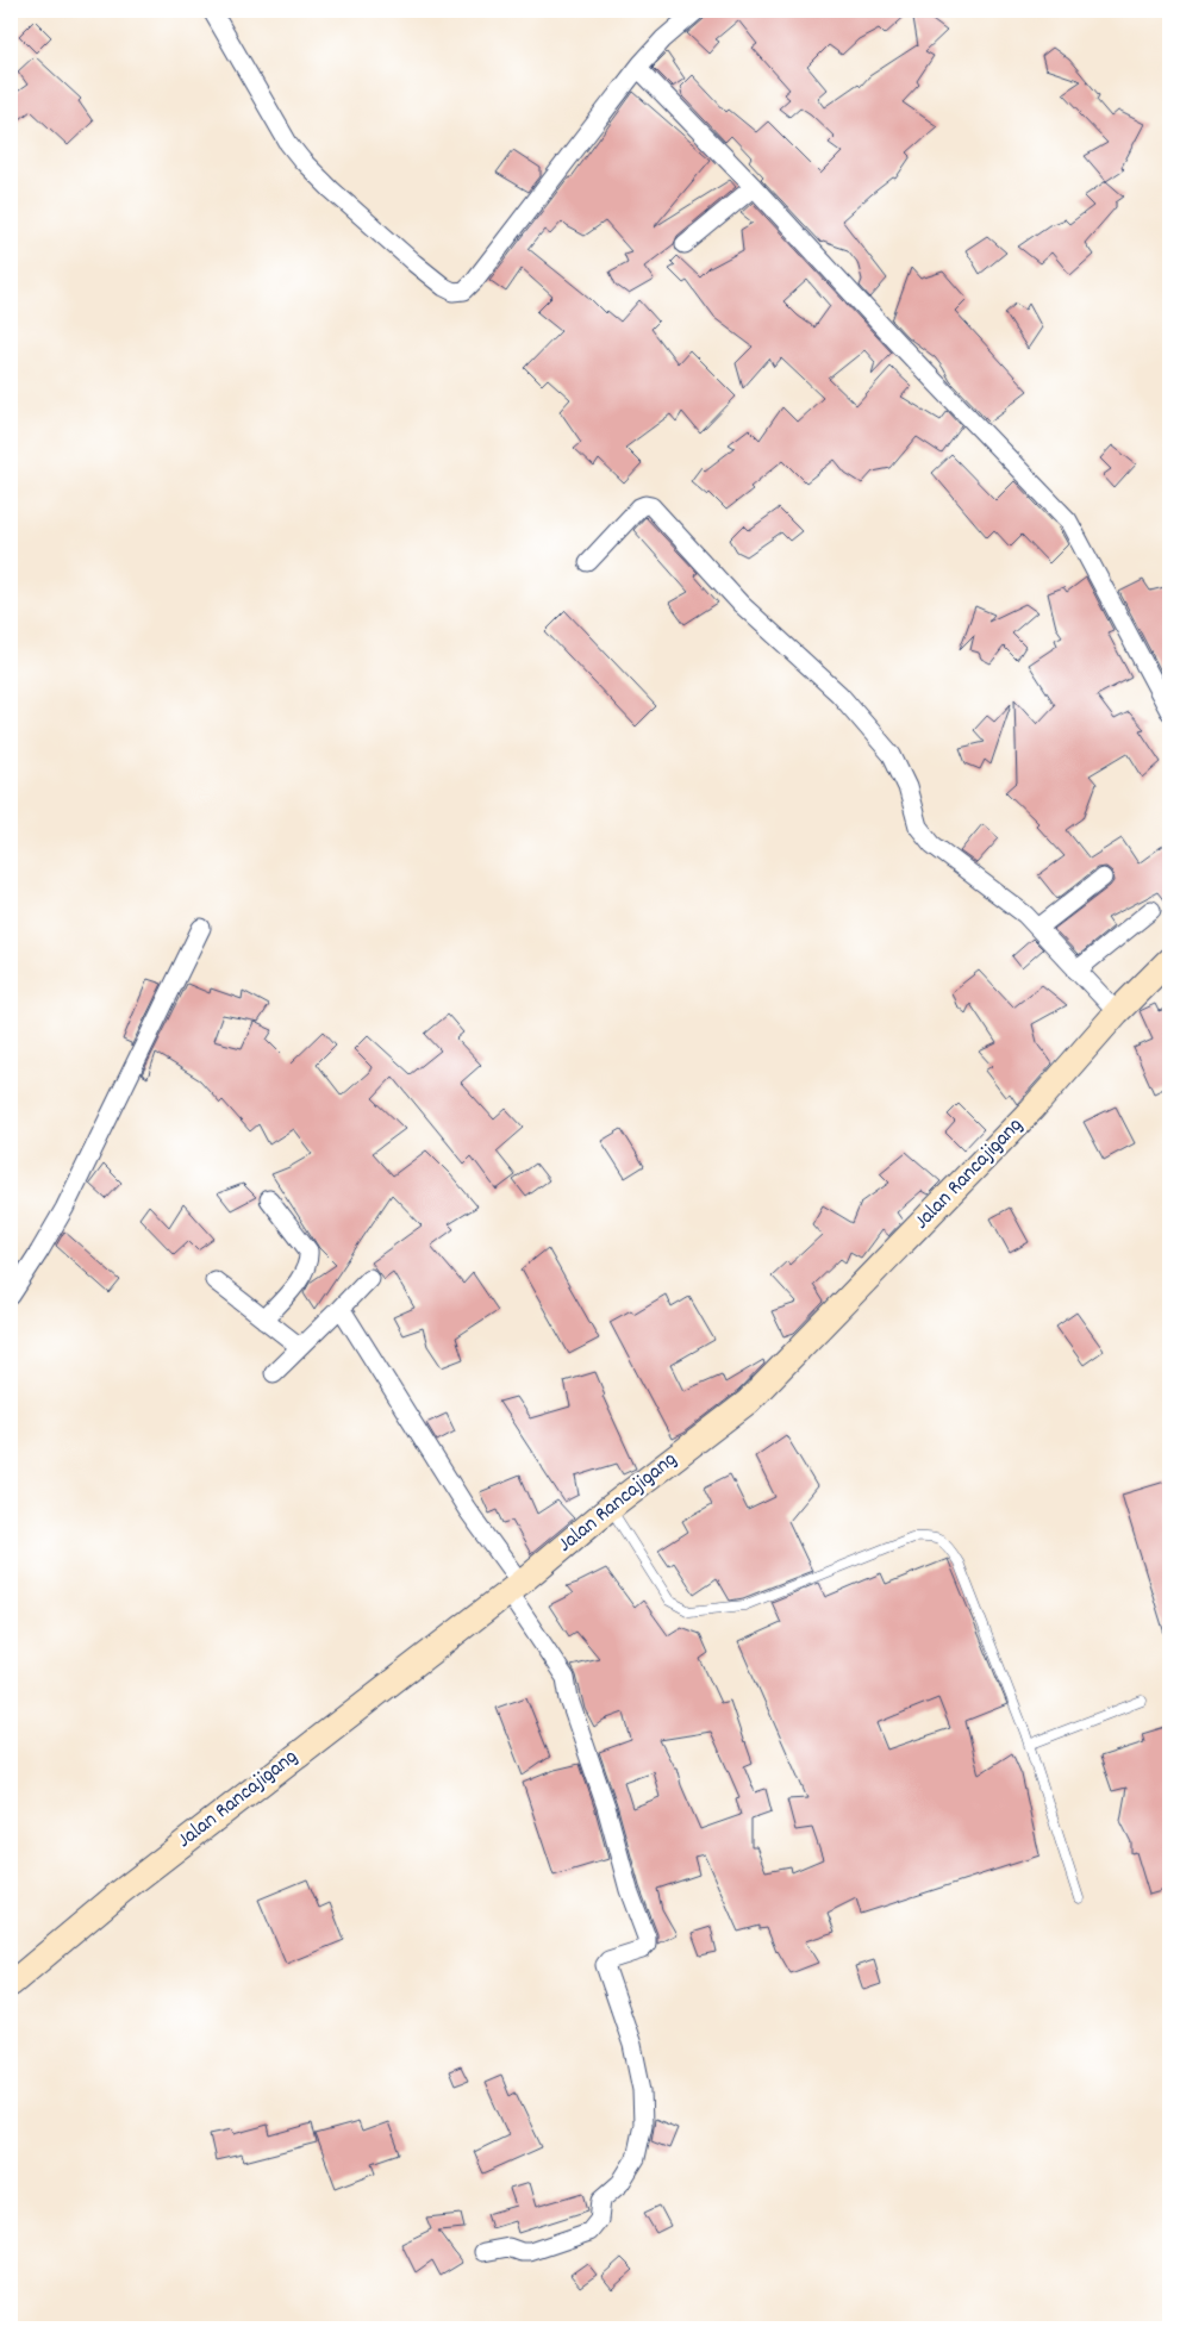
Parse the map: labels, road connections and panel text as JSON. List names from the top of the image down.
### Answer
{
  "streets": {
    "main road": ["Jalan Rancajigang"]
  }
}
